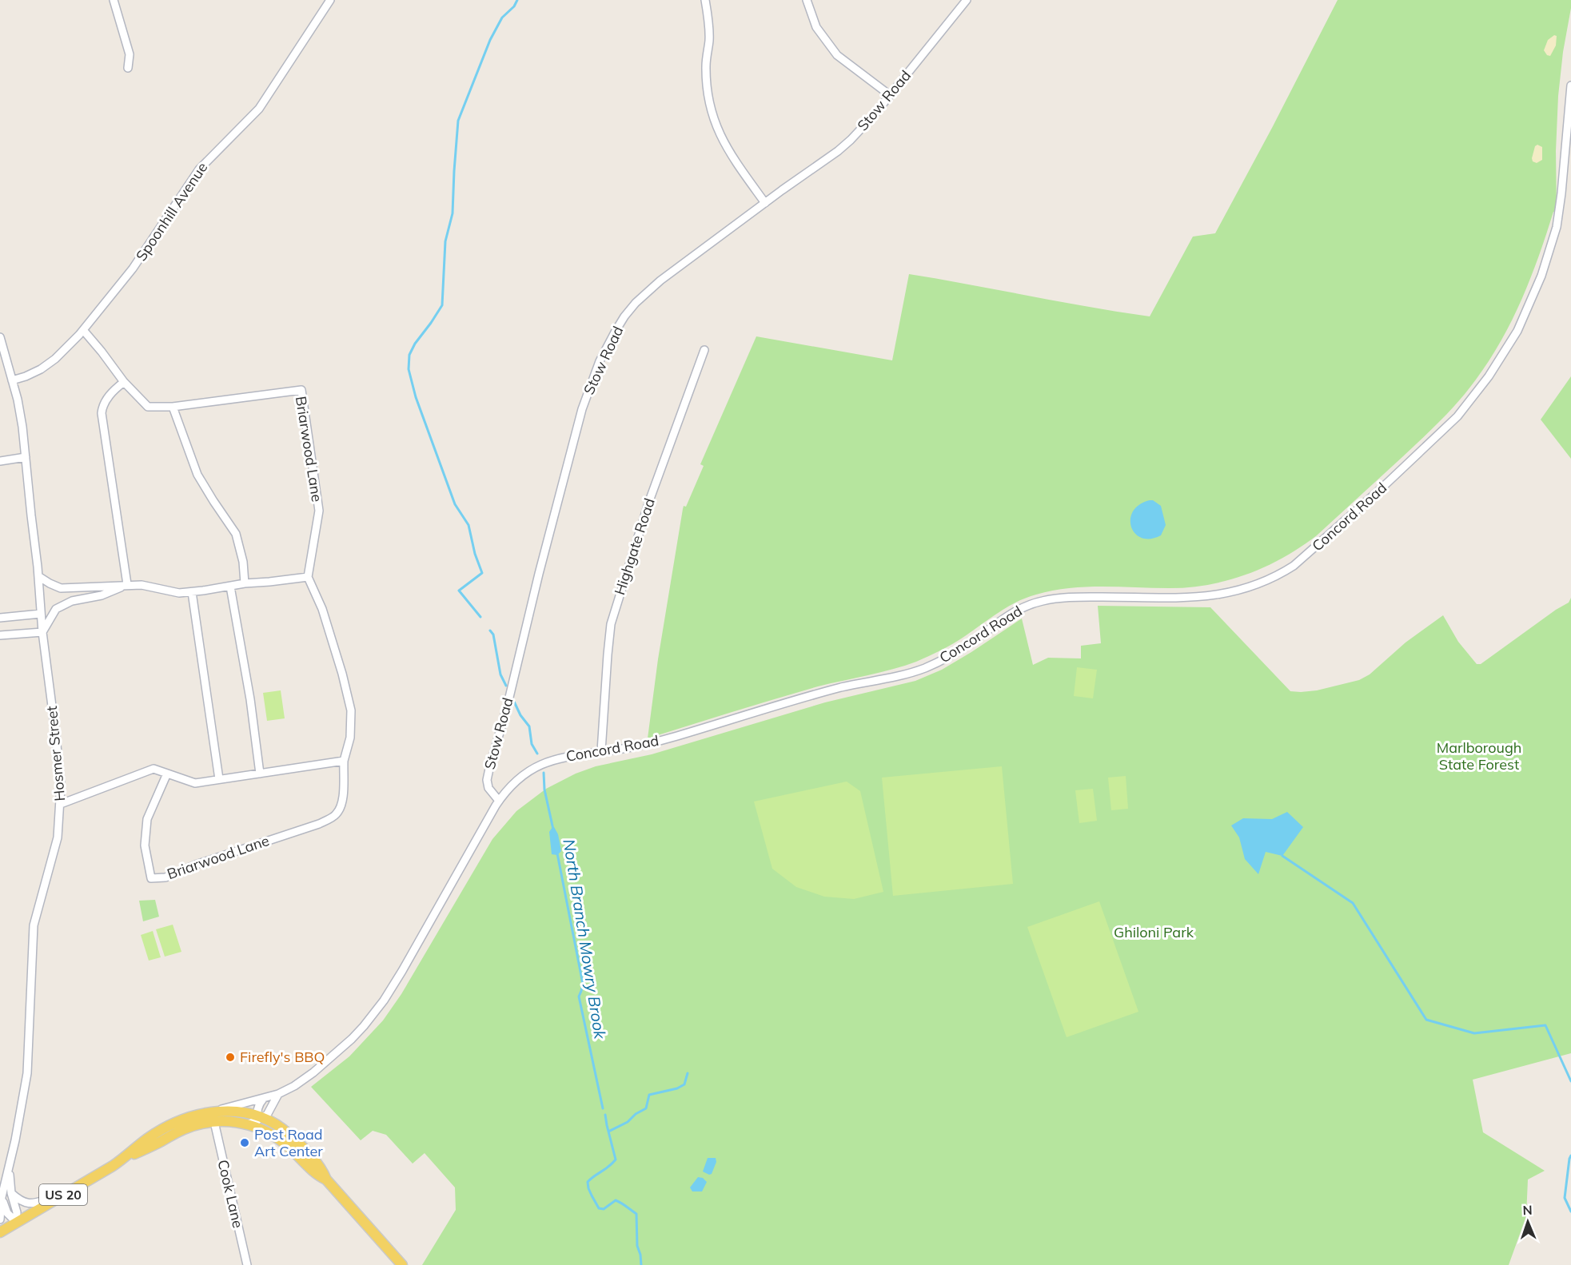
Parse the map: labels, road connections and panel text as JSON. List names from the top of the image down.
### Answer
{
  "streets": {
    "main road": ["US 20"],
    "street": [
      "Stow Road",
      "Spoonhill Avenue",
      "Briarwood Lane",
      "Concord Road",
      "Highgate Road",
      "Hosmer Street",
      "Cook Lane"
    ]
  },
  "crossings": [
    ["Stow Road", "Concord Road"],
    ["Spoonhill Avenue", "Briarwood Lane"],
    ["Spoonhill Avenue", "Hosmer Street"],
    ["Concord Road", "Highgate Road"],
    ["Concord Road", "US 20"],
    ["Hosmer Street", "US 20"],
    ["Cook Lane", "US 20"]
  ],
  "water": ["North Branch Mowry Brook"],
  "parks": ["Marlborough State Forest", "Ghiloni Park"],
  "places": ["Firefly's BBQ", "Post Road Art Center"],
  "north": "top"
}
